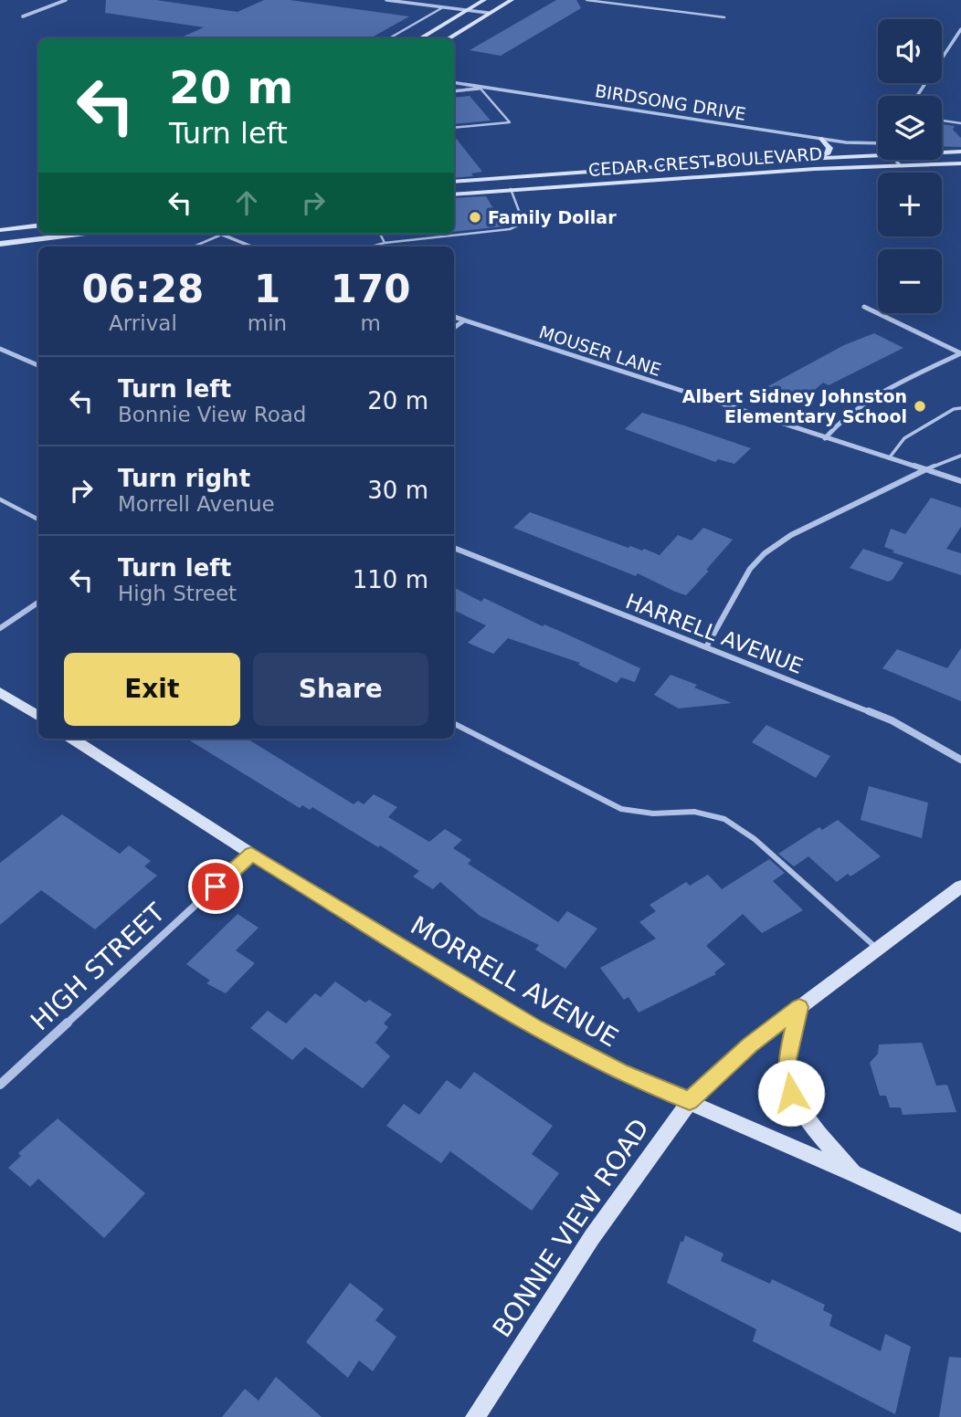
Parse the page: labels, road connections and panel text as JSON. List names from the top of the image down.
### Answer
{
  "streets": {
    "street": [
      "BIRDSONG DRIVE",
      "CEDAR CREST BOULEVARD",
      "MOUSER LANE",
      "HARRELL AVENUE",
      "HIGH STREET",
      "MORRELL AVENUE",
      "BONNIE VIEW ROAD"
    ]
  },
  "crossings": [
    ["HIGH STREET", "MORRELL AVENUE"],
    ["MORRELL AVENUE", "BONNIE VIEW ROAD"]
  ],
  "places": ["Family Dollar", "Albert Sidney Johnston Elementary School"],
  "page": {
    "map_buttons": ["+", "−"],
    "turn": ["20 m", "Turn left"],
    "eta": [
      "06:28",
      "Arrival",
      "1",
      "min",
      "170",
      "m"
    ],
    "list": [
      {
        "name": "Turn left",
        "note": "Bonnie View Road",
        "value": "20 m"
      },
      {
        "name": "Turn right",
        "note": "Morrell Avenue",
        "value": "30 m"
      },
      {
        "name": "Turn left",
        "note": "High Street",
        "value": "110 m"
      }
    ],
    "buttons": ["Exit", "Share"]
  }
}
